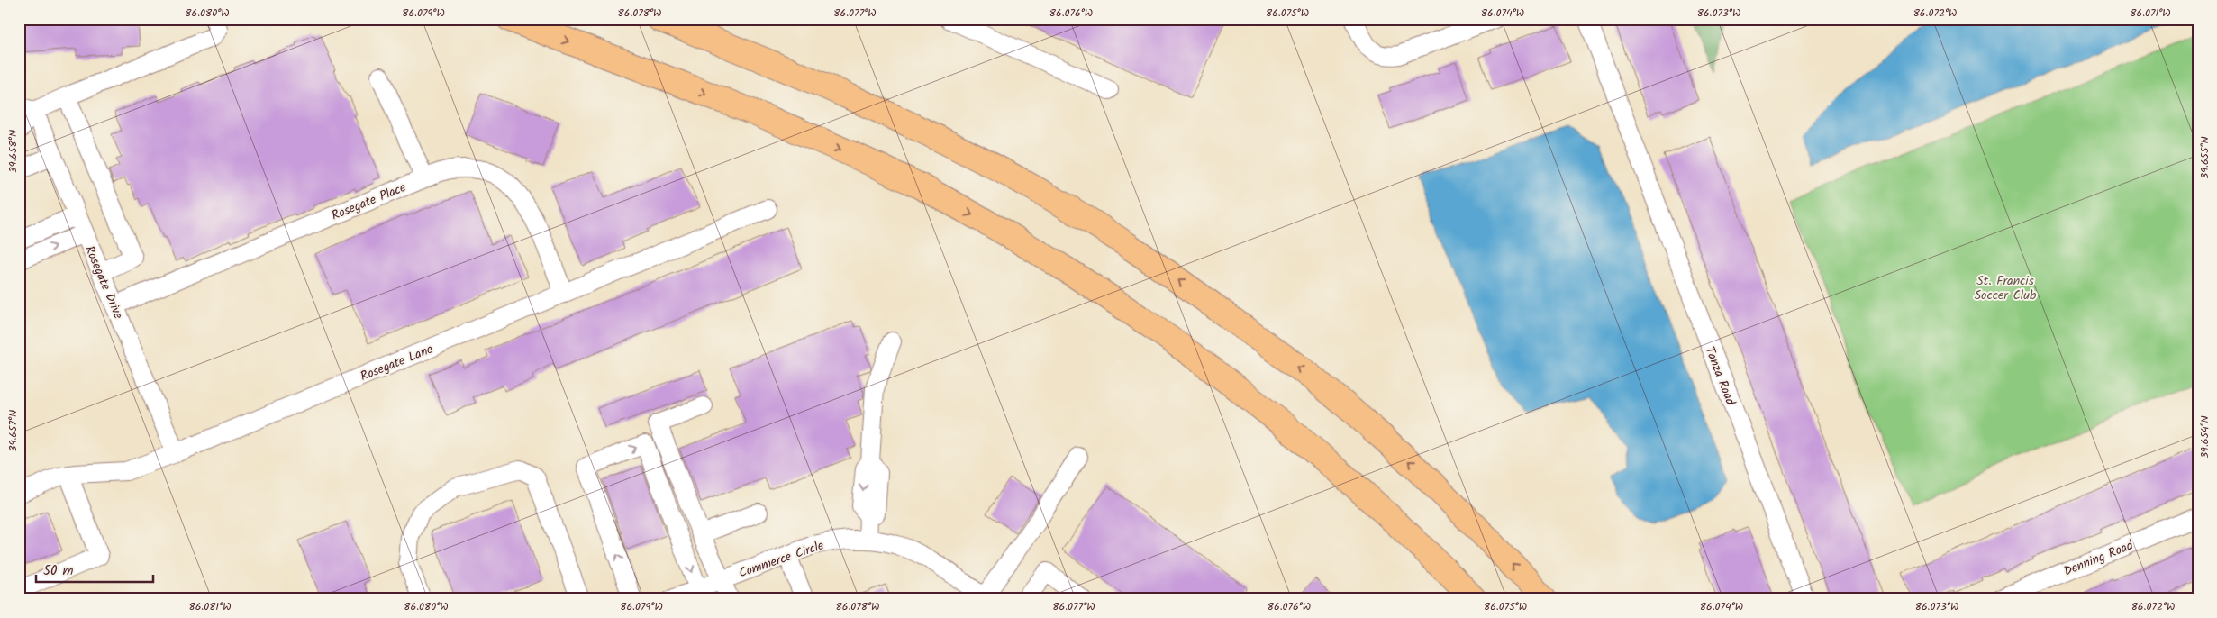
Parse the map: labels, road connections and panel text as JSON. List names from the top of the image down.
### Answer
{
  "streets": {
    "street": [
      "Rosegate Place",
      "Rosegate Drive",
      "Rosegate Lane",
      "Tanza Road",
      "Denning Road",
      "Commerce Circle"
    ]
  },
  "crossings": [
    ["Rosegate Place", "Rosegate Drive"],
    ["Rosegate Place", "Rosegate Lane"],
    ["Rosegate Drive", "Rosegate Lane"]
  ],
  "parks": ["St. Francis Soccer Club"],
  "scale_bar": "50 m",
  "coordinates": [
    "86.080°W",
    "86.079°W",
    "86.078°W",
    "86.077°W",
    "86.076°W",
    "86.075°W",
    "86.074°W",
    "86.073°W",
    "86.072°W",
    "86.071°W",
    "39.658°N",
    "39.655°N",
    "39.657°N",
    "39.654°N",
    "86.081°W"
  ]
}
